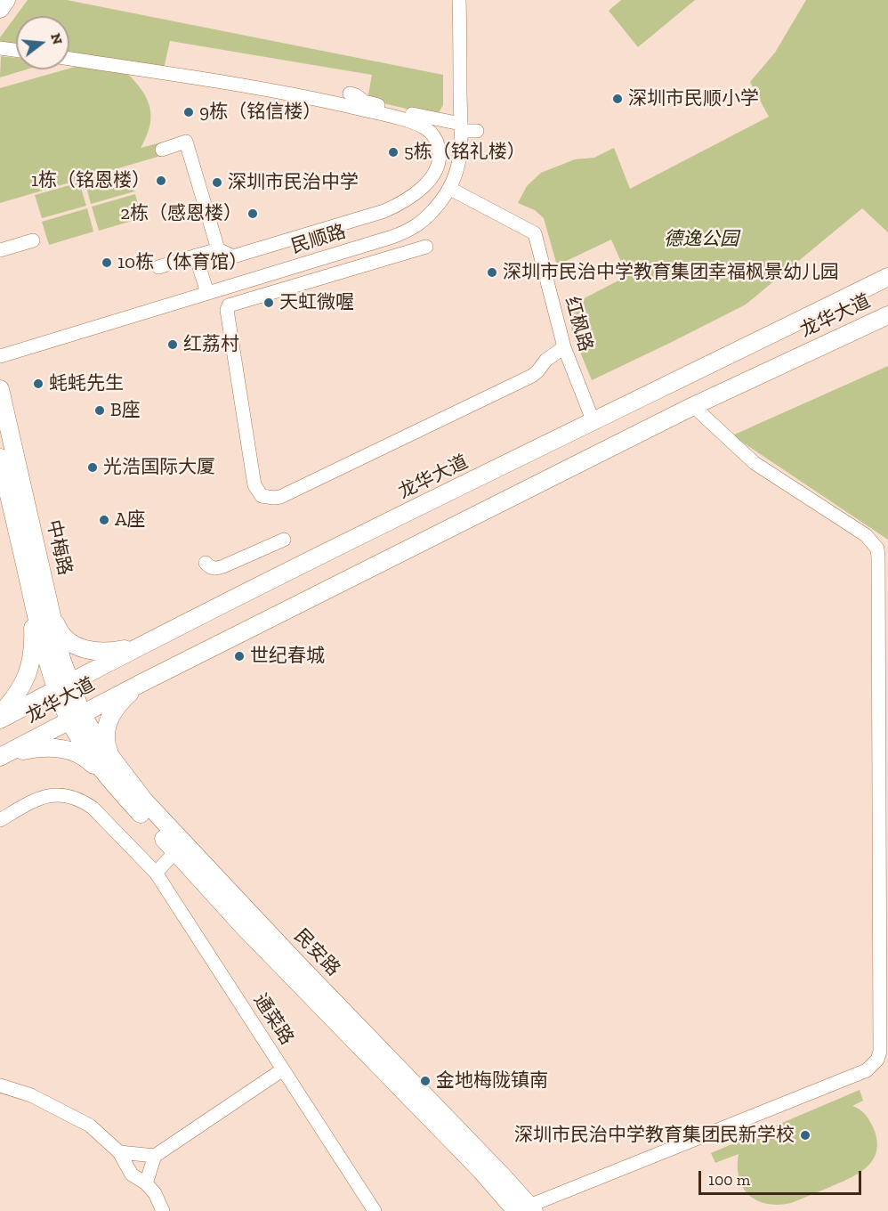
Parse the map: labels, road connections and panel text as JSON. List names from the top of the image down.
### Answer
{
  "streets": {
    "main road": ["龙华大道", "中梅路", "民安路"],
    "street": ["民顺路", "红枫路", "通菜路"]
  },
  "crossings": [
    ["民顺路", "红枫路"],
    ["龙华大道", "红枫路"],
    ["龙华大道", "中梅路"],
    ["龙华大道", "民安路"],
    ["中梅路", "民安路"]
  ],
  "parks": ["德逸公园"],
  "places": [
    "深圳市民顺小学",
    "9栋（铭信楼）",
    "5栋（铭礼楼）",
    "1栋（铭恩楼）",
    "深圳市民治中学",
    "2栋（感恩楼）",
    "10栋（体育馆）",
    "深圳市民治中学教育集团幸福枫景幼儿园",
    "天虹微喔",
    "红荔村",
    "蚝蚝先生",
    "B座",
    "光浩国际大厦",
    "A座",
    "世纪春城",
    "金地梅陇镇南",
    "深圳市民治中学教育集团民新学校"
  ],
  "scale_bar": "100 m",
  "north": "right"
}
